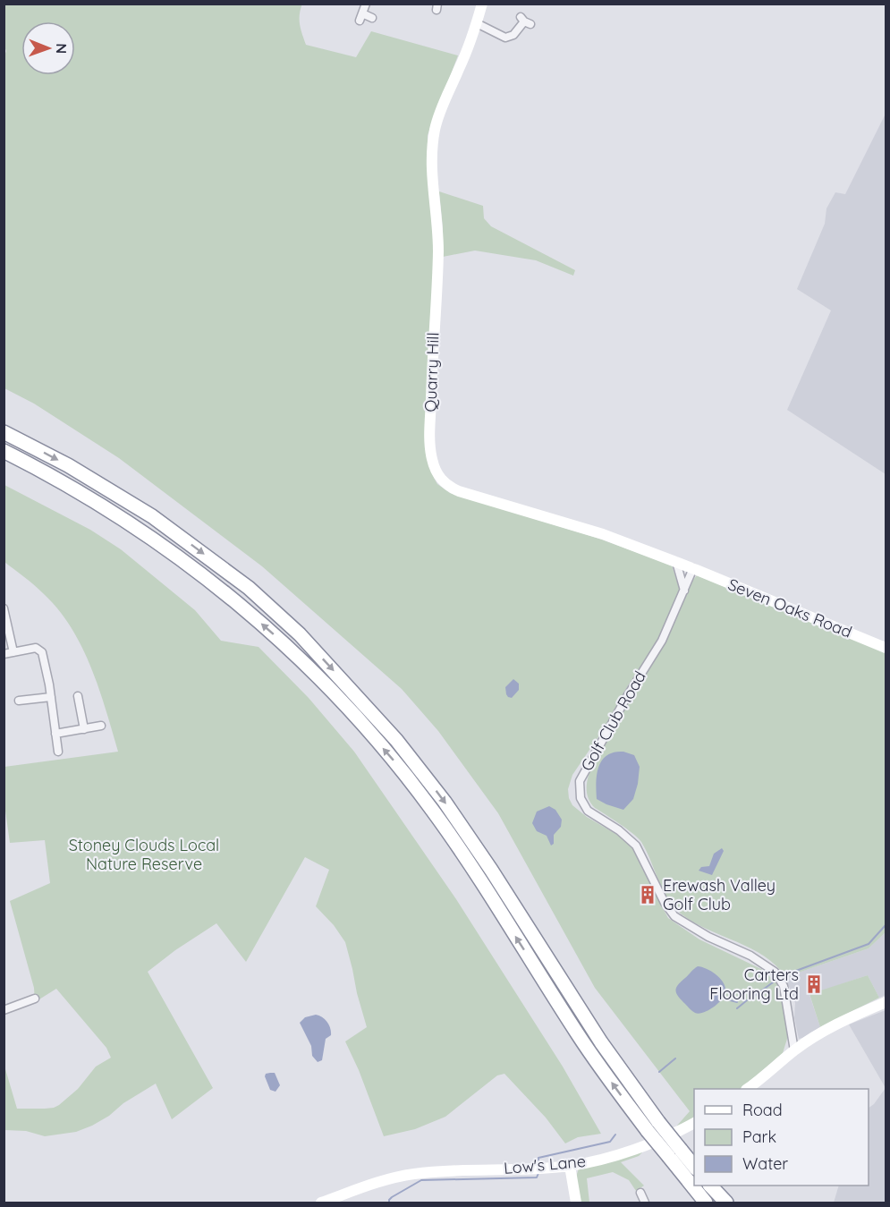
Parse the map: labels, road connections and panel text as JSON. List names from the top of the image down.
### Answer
{
  "streets": {
    "street": [
      "Quarry Hill",
      "Seven Oaks Road",
      "Golf Club Road",
      "Low's Lane"
    ]
  },
  "crossings": [
    ["Quarry Hill", "Seven Oaks Road"],
    ["Quarry Hill", "Golf Club Road"],
    ["Seven Oaks Road", "Golf Club Road"]
  ],
  "parks": ["Stoney Clouds Local Nature Reserve"],
  "places": {
    "building": ["Erewash Valley Golf Club", "Carters Flooring Ltd"]
  },
  "legend": ["Road", "Park", "Water"],
  "north": "right"
}
